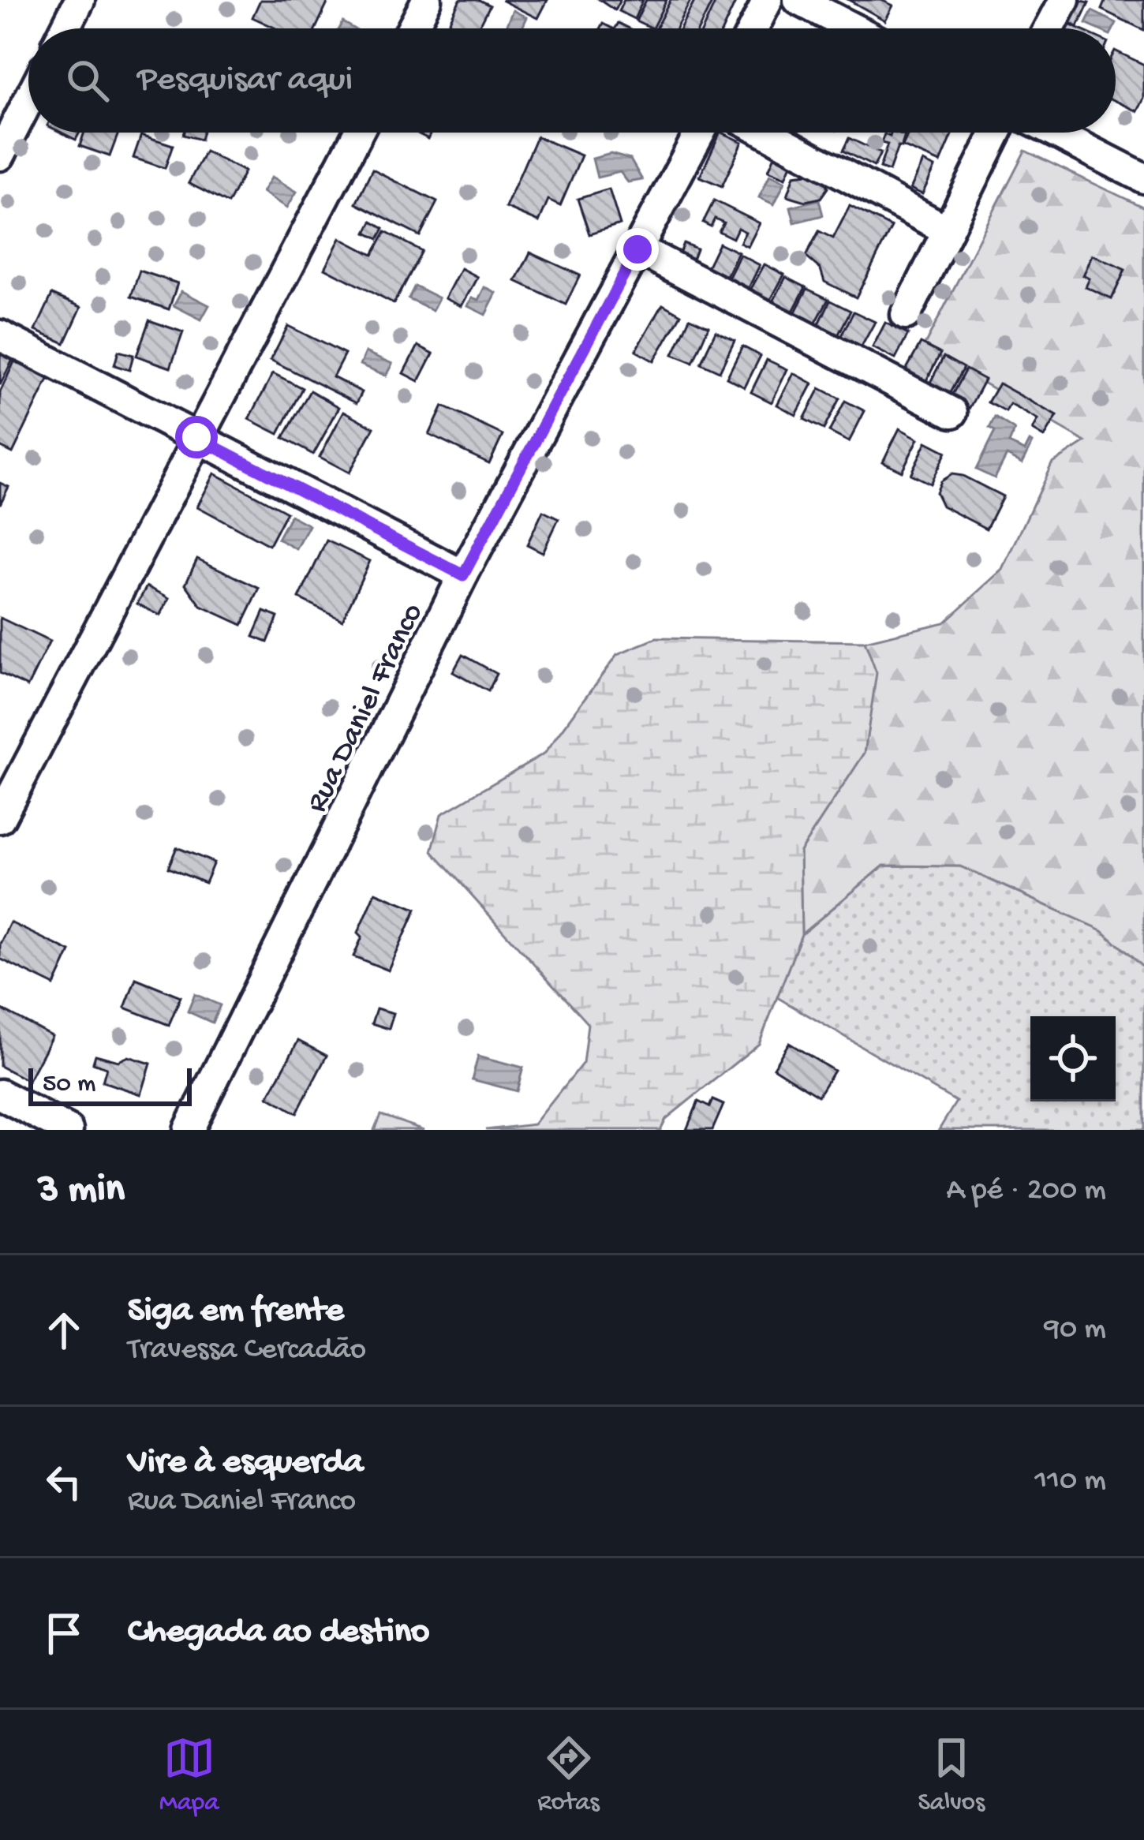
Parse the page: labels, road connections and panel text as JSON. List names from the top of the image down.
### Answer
{
  "streets": {
    "street": ["Rua Daniel Franco"]
  },
  "scale_bar": "50 m",
  "page": {
    "search": "Pesquisar aqui",
    "scale": "50 m",
    "heading": ["3 min", "A pé · 200 m"],
    "list": [
      ["Siga em frente", "Travessa Cercadão", "90 m"],
      ["Vire à esquerda", "Rua Daniel Franco", "110 m"],
      "Chegada ao destino"
    ],
    "nav": ["Mapa", "Rotas", "Salvos"]
  }
}
